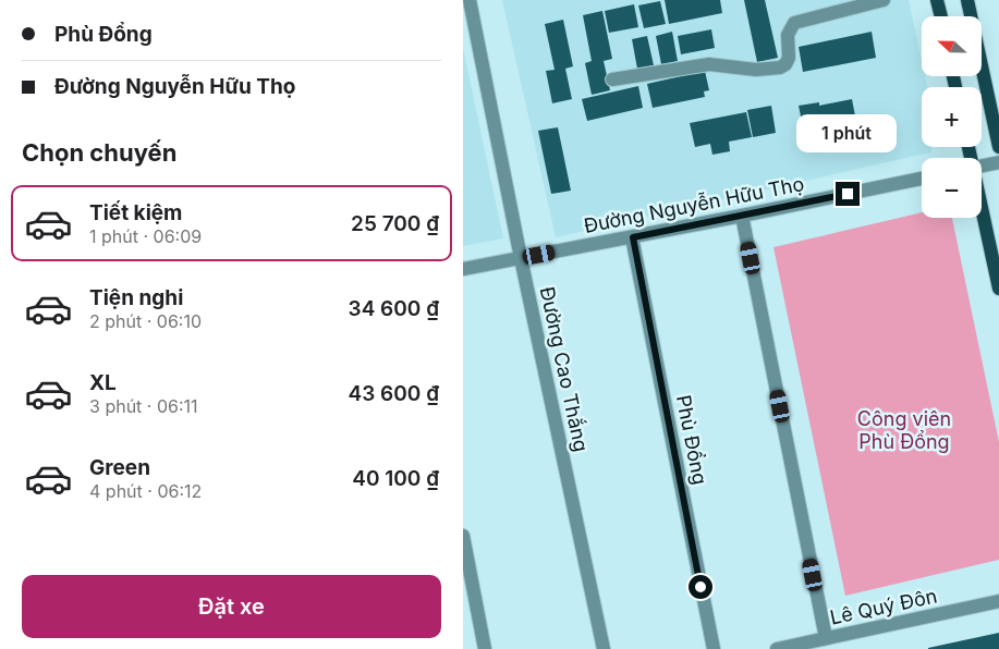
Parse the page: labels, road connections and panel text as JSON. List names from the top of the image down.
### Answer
{
  "streets": {
    "street": [
      "Đường Nguyễn Hữu Thọ",
      "Đường Cao Thắng",
      "Phù Đổng",
      "Lê Quý Đôn"
    ]
  },
  "crossings": [
    ["Đường Nguyễn Hữu Thọ", "Đường Cao Thắng"],
    ["Đường Nguyễn Hữu Thọ", "Phù Đổng"]
  ],
  "parks": ["Công viên Phù Đổng"],
  "north": "left",
  "page": {
    "banner": ["Phù Đổng", "Đường Nguyễn Hữu Thọ"],
    "map_buttons": ["+", "−"],
    "bubble": "1 phút",
    "heading": "Chọn chuyến",
    "list": [
      {
        "name": "Tiết kiệm",
        "note": "1 phút · 06:09",
        "value": "25 700 ₫"
      },
      {
        "name": "Tiện nghi",
        "note": "2 phút · 06:10",
        "value": "34 600 ₫"
      },
      {
        "name": "XL",
        "note": "3 phút · 06:11",
        "value": "43 600 ₫"
      },
      {
        "name": "Green",
        "note": "4 phút · 06:12",
        "value": "40 100 ₫"
      }
    ],
    "buttons": "Đặt xe"
  }
}
